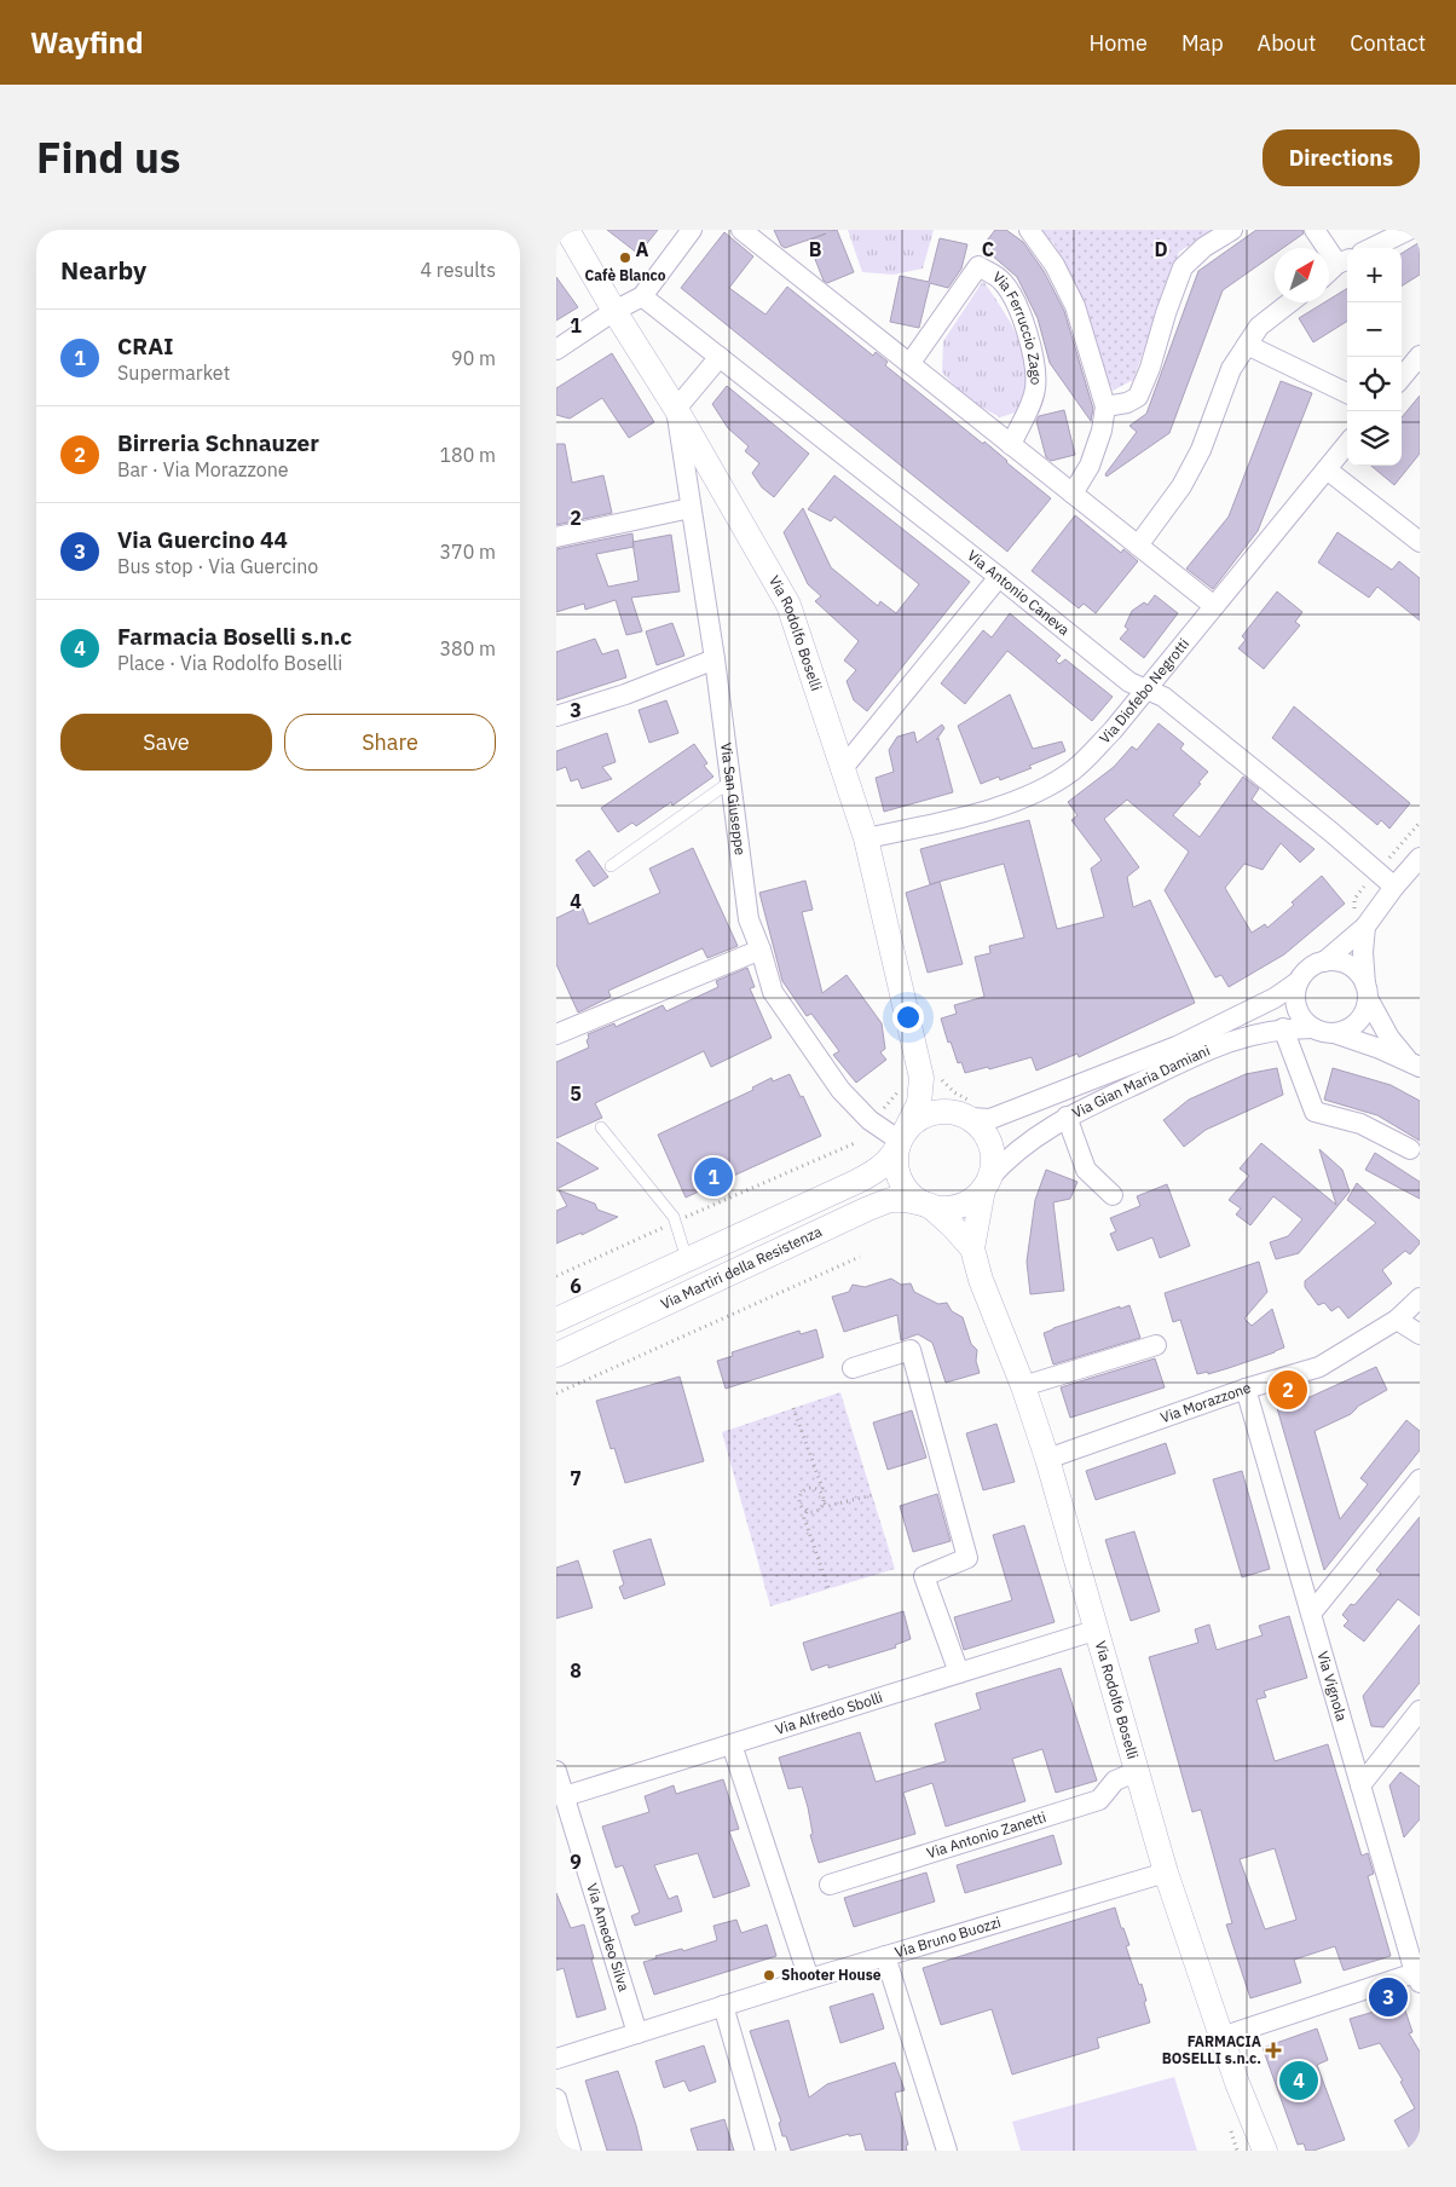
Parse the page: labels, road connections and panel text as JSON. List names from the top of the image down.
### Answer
{
  "streets": {
    "street": [
      "Via Ferruccio Zago",
      "Via Antonio Caneva",
      "Via Rodolfo Boselli",
      "Via Diofebo Negrotti",
      "Via San Giuseppe",
      "Via Gian Maria Damiani",
      "Via Martiri della Resistenza",
      "Via Morazzone",
      "Via Vignola",
      "Via Alfredo Sbolli",
      "Via Antonio Zanetti",
      "Via Amedeo Silva",
      "Via Bruno Buozzi"
    ]
  },
  "crossings": [
    ["Via Antonio Caneva", "Via Diofebo Negrotti"],
    ["Via Antonio Caneva", "Via Gian Maria Damiani"],
    ["Via Rodolfo Boselli", "Via Diofebo Negrotti"],
    ["Via Rodolfo Boselli", "Via San Giuseppe"],
    ["Via Rodolfo Boselli", "Via Gian Maria Damiani"],
    ["Via Rodolfo Boselli", "Via Martiri della Resistenza"],
    ["Via Rodolfo Boselli", "Via Morazzone"],
    ["Via Rodolfo Boselli", "Via Alfredo Sbolli"],
    ["Via Rodolfo Boselli", "Via Antonio Zanetti"],
    ["Via Rodolfo Boselli", "Via Bruno Buozzi"],
    ["Via San Giuseppe", "Via Gian Maria Damiani"],
    ["Via San Giuseppe", "Via Martiri della Resistenza"],
    ["Via Gian Maria Damiani", "Via Martiri della Resistenza"],
    ["Via Morazzone", "Via Vignola"],
    ["Via Alfredo Sbolli", "Via Amedeo Silva"],
    ["Via Amedeo Silva", "Via Bruno Buozzi"]
  ],
  "places": {
    "other": ["Cafè Blanco", "Shooter House"],
    "health": ["FARMACIA BOSELLI s.n.c."]
  },
  "north": "top right",
  "page": {
    "header": "Wayfind",
    "nav": [
      "Home",
      "Map",
      "About",
      "Contact"
    ],
    "title": "Find us",
    "buttons": [
      "Directions",
      ["Save", "Share"]
    ],
    "heading": ["Nearby", "4 results"],
    "map_buttons": ["+", "−"],
    "list": [
      {
        "mark": "1",
        "name": "CRAI",
        "note": "Supermarket",
        "value": "90 m"
      },
      {
        "mark": "2",
        "name": "Birreria Schnauzer",
        "note": "Bar · Via Morazzone",
        "value": "180 m"
      },
      {
        "mark": "3",
        "name": "Via Guercino 44",
        "note": "Bus stop · Via Guercino",
        "value": "370 m"
      },
      {
        "mark": "4",
        "name": "Farmacia Boselli s.n.c",
        "note": "Place · Via Rodolfo Boselli",
        "value": "380 m"
      }
    ],
    "pins": [
      "1",
      "2",
      "3",
      "4"
    ]
  },
  "grid": {
    "columns": [
      "A",
      "B",
      "C",
      "D"
    ],
    "rows": [
      "1",
      "2",
      "3",
      "4",
      "5",
      "6",
      "7",
      "8",
      "9"
    ]
  }
}
